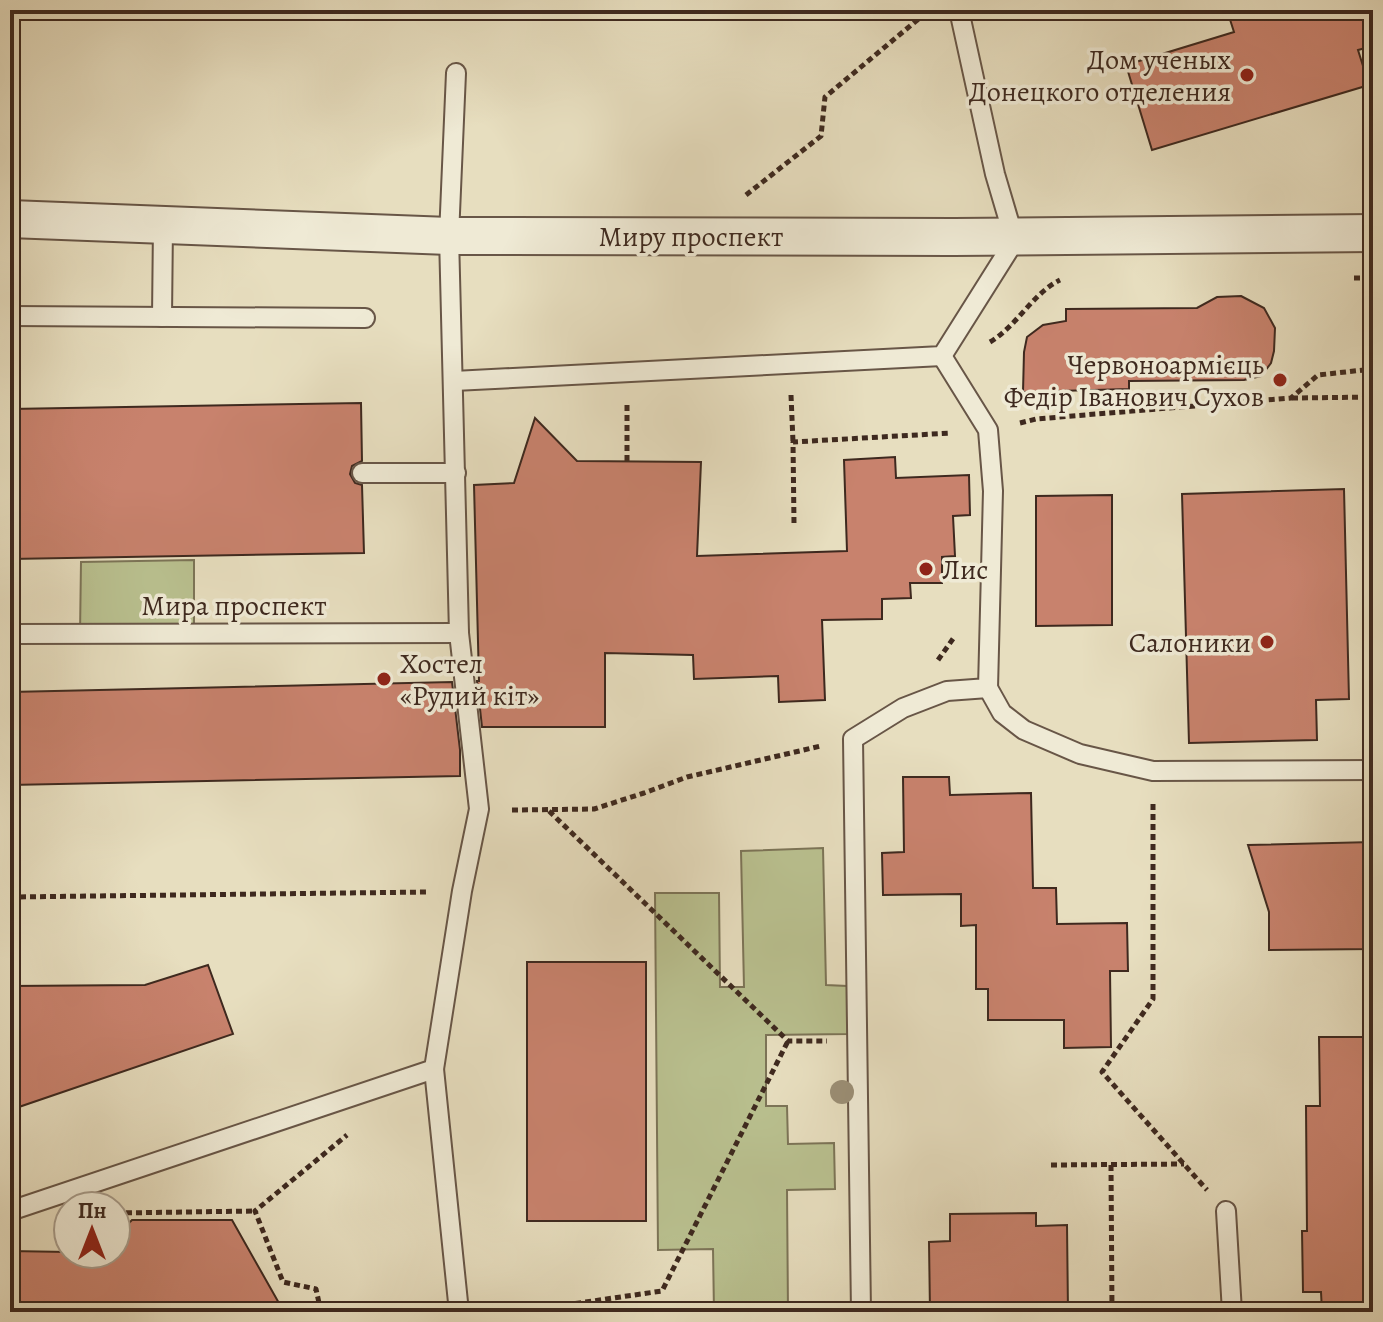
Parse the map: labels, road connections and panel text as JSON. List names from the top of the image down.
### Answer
{
  "streets": {
    "street": ["Миру проспект"],
    "lane": ["Мира проспект"]
  },
  "places": [
    "Дом ученых Донецкого отделения",
    "Червоноармієць Федір Іванович Сухов",
    "Лис",
    "Салоники",
    "Хостел «Рудий кіт»"
  ],
  "north": "top"
}
